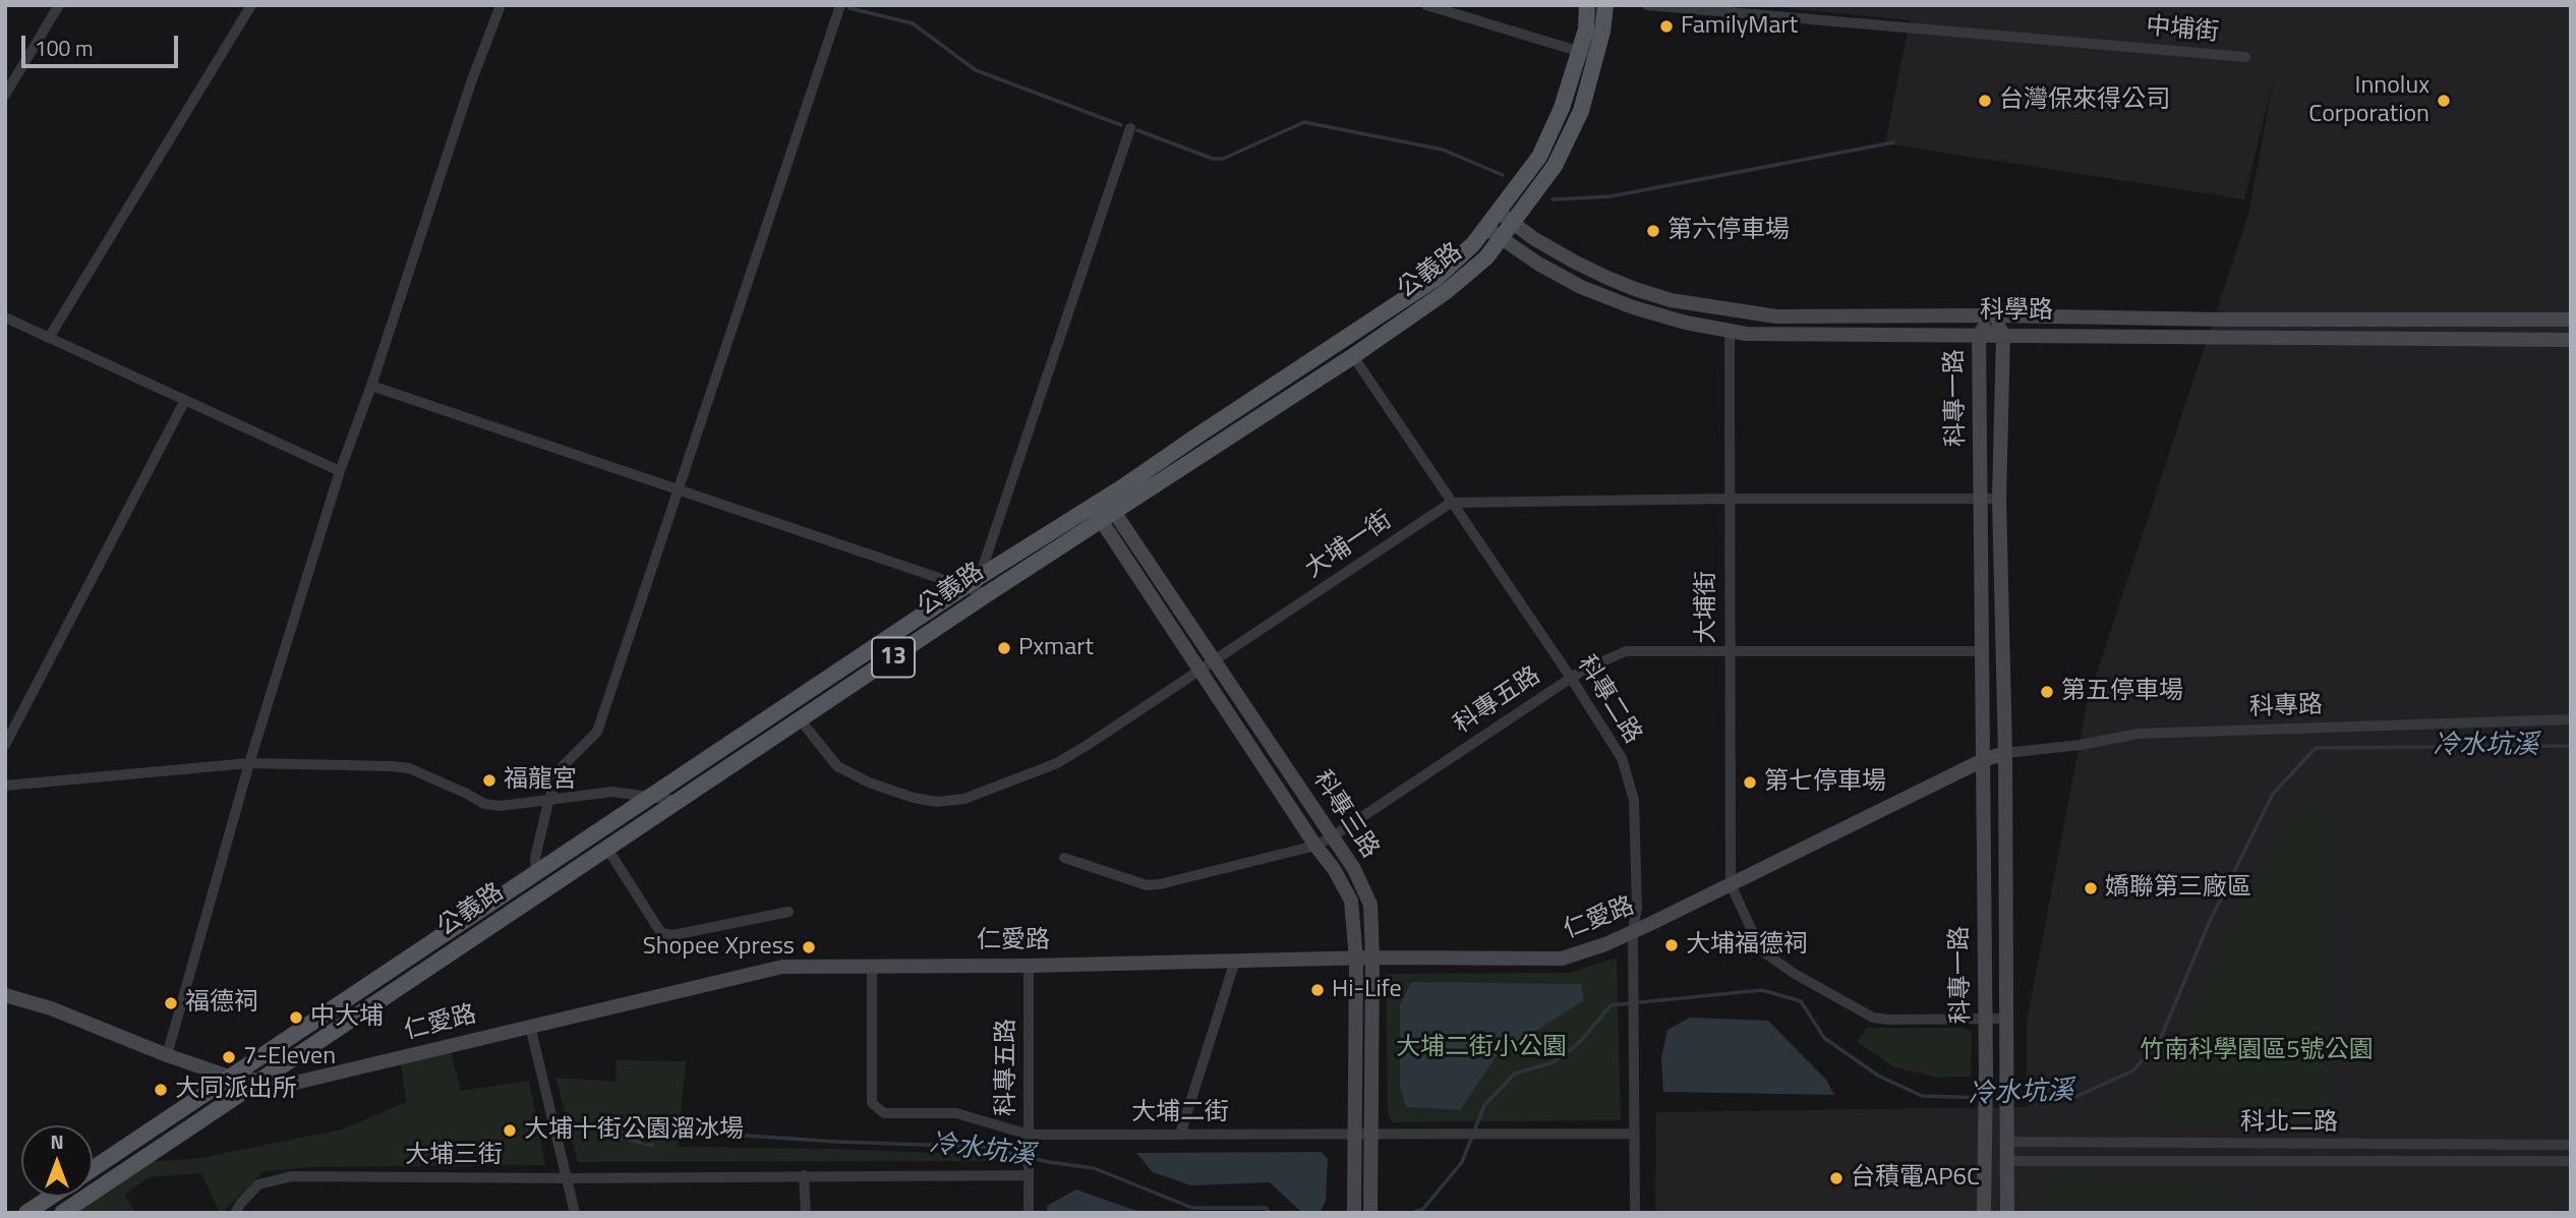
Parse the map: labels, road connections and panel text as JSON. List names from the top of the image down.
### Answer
{
  "streets": {
    "main road": ["公義路", "13"],
    "street": [
      "中埔街",
      "科學路",
      "科專一路",
      "大埔一街",
      "大埔街",
      "科專二路",
      "科專五路",
      "科專路",
      "科專三路",
      "仁愛路",
      "大埔二街",
      "科北二路",
      "大埔三街"
    ]
  },
  "crossings": [
    ["公義路", "科學路"],
    ["公義路", "大埔一街"],
    ["公義路", "科專二路"],
    ["公義路", "科專三路"],
    ["公義路", "仁愛路"],
    ["科學路", "科專一路"],
    ["科學路", "大埔街"],
    ["科專一路", "科專五路"],
    ["科專一路", "科專路"],
    ["科專一路", "仁愛路"],
    ["科專一路", "科北二路"],
    ["大埔一街", "科專二路"],
    ["大埔一街", "科專三路"],
    ["大埔街", "科專五路"],
    ["大埔街", "仁愛路"],
    ["科專二路", "科專五路"],
    ["科專二路", "仁愛路"],
    ["科專二路", "大埔二街"],
    ["科專五路", "科專三路"],
    ["科專五路", "仁愛路"],
    ["科專五路", "大埔二街"],
    ["科專五路", "大埔三街"],
    ["科專路", "仁愛路"],
    ["科專三路", "仁愛路"],
    ["科專三路", "大埔二街"],
    ["仁愛路", "大埔二街"]
  ],
  "water": ["冷水坑溪"],
  "parks": ["大埔二街小公園", "竹南科學園區5號公園"],
  "places": [
    "FamilyMart",
    "台灣保來得公司",
    "Innolux Corporation",
    "第六停車場",
    "Pxmart",
    "第五停車場",
    "福龍宮",
    "第七停車場",
    "嬌聯第三廠區",
    "大埔福德祠",
    "Shopee Xpress",
    "Hi-Life",
    "福德祠",
    "中大埔",
    "7-Eleven",
    "大同派出所",
    "大埔十街公園溜冰場",
    "台積電AP6C"
  ],
  "scale_bar": "100 m",
  "north": "top"
}
